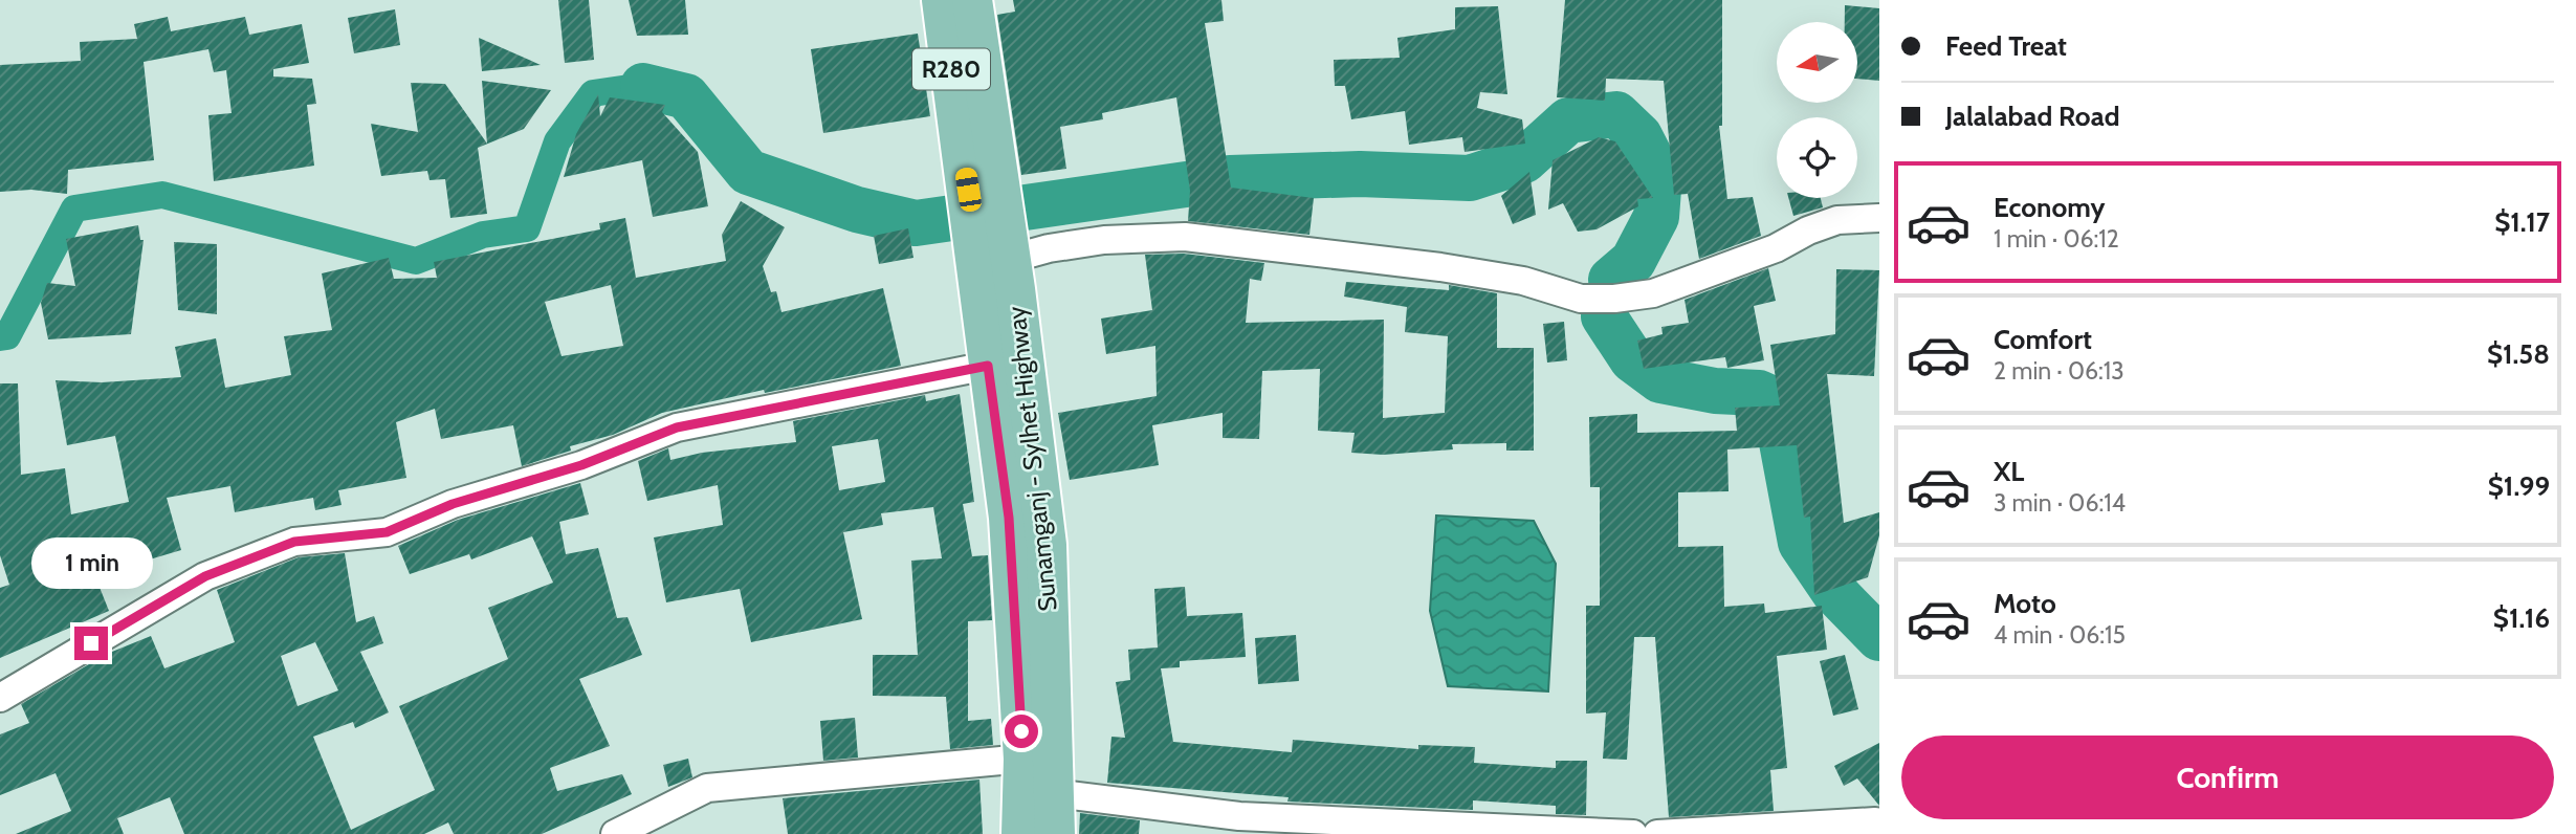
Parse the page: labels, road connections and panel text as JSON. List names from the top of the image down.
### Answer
{
  "streets": {
    "main road": ["R280", "Sunamganj - Sylhet Highway"]
  },
  "north": "left",
  "page": {
    "banner": ["Feed Treat", "Jalalabad Road"],
    "list": [
      {
        "name": "Economy",
        "note": "1 min · 06:12",
        "value": "$1.17"
      },
      {
        "name": "Comfort",
        "note": "2 min · 06:13",
        "value": "$1.58"
      },
      {
        "name": "XL",
        "note": "3 min · 06:14",
        "value": "$1.99"
      },
      {
        "name": "Moto",
        "note": "4 min · 06:15",
        "value": "$1.16"
      }
    ],
    "bubble": "1 min",
    "buttons": "Confirm"
  }
}
